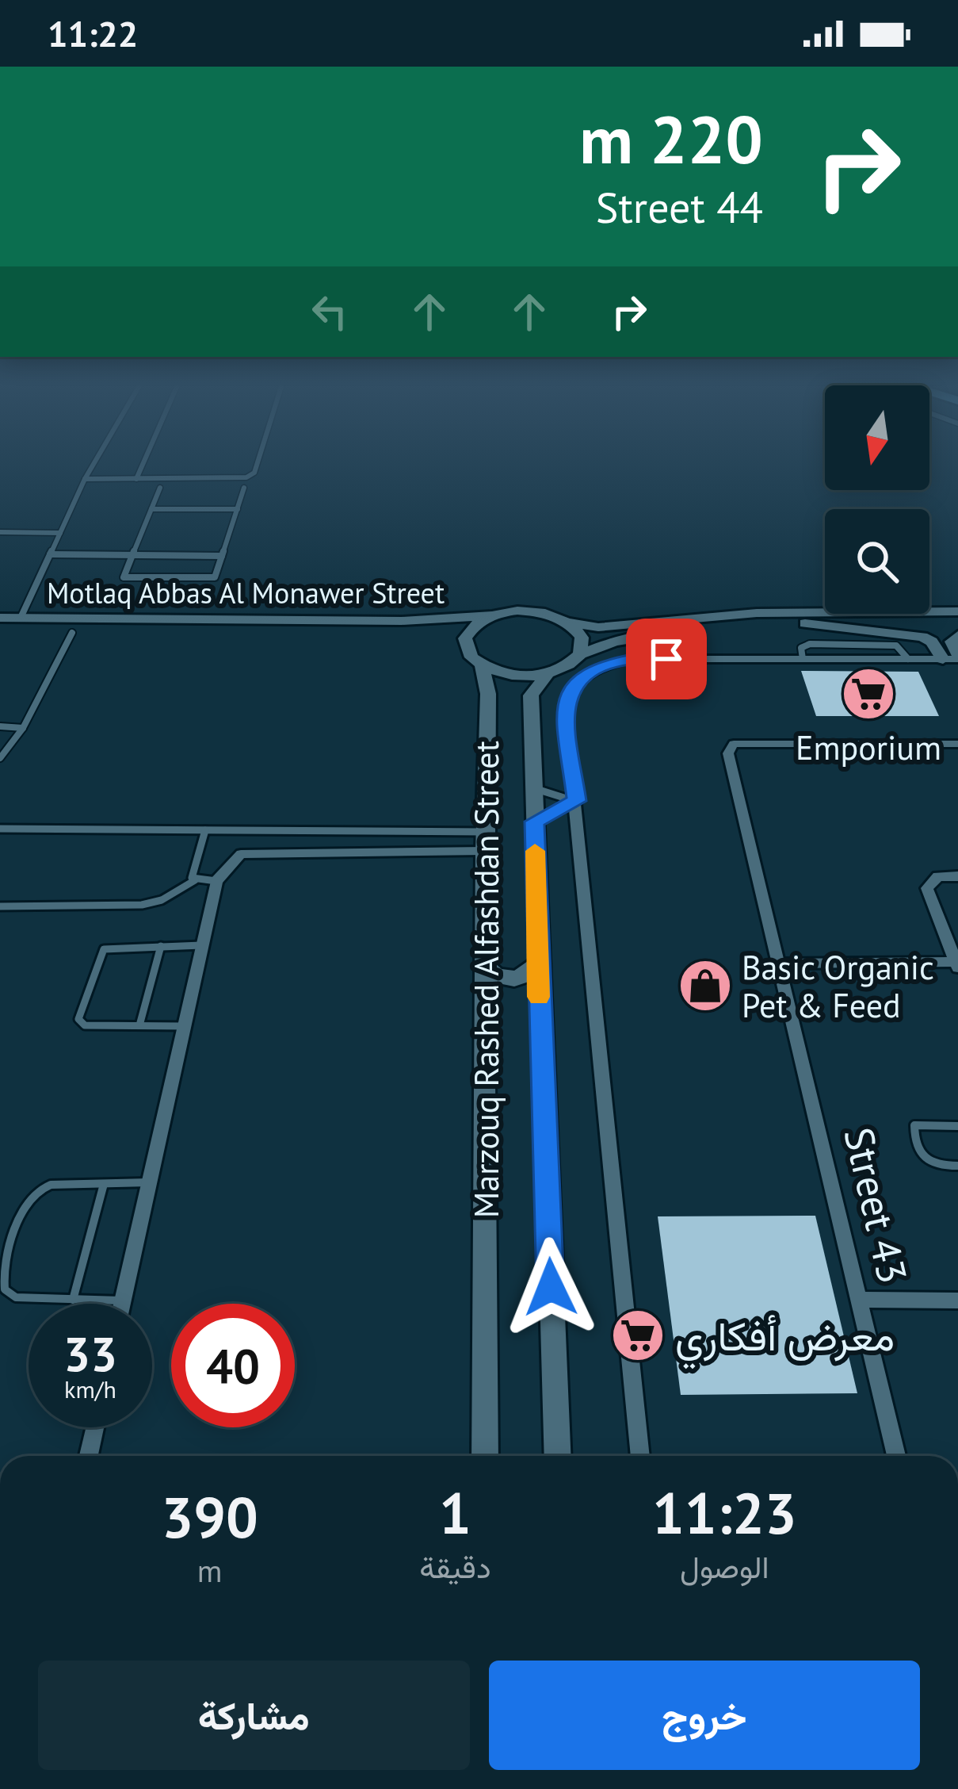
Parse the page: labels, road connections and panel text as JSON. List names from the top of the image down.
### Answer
{
  "streets": {
    "street": ["Motlaq Abbas Al Monawer Street", "Marzouq Rashed Alfashdan Street", "Street 43"]
  },
  "crossings": [
    ["Motlaq Abbas Al Monawer Street", "Marzouq Rashed Alfashdan Street"]
  ],
  "places": {
    "supermarket": ["Emporium", "معرض أفكاري"],
    "shop": ["Basic Organic Pet & Feed"]
  },
  "north": "bottom",
  "page": {
    "status": "11:22",
    "turn": ["220 m", "Street 44"],
    "speed": "33 km/h",
    "limit": "40",
    "eta": [
      "11:23",
      "الوصول",
      "1",
      "دقيقة",
      "390",
      "m"
    ],
    "buttons": ["خروج", "مشاركة"]
  }
}
